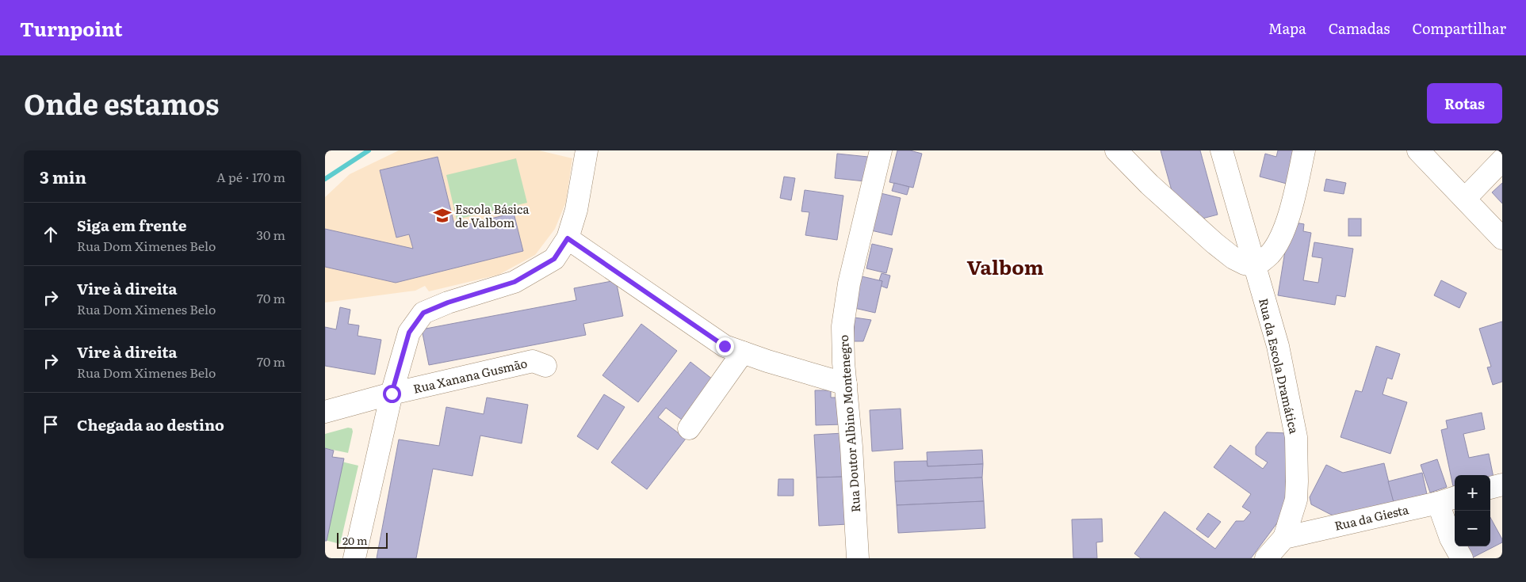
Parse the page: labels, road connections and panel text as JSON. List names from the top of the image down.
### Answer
{
  "streets": {
    "street": [
      "Rua da Escola Dramática",
      "Rua Xanana Gusmão",
      "Rua Doutor Albino Montenegro",
      "Rua da Giesta"
    ]
  },
  "crossings": [
    ["Rua da Escola Dramática", "Rua da Giesta"]
  ],
  "districts": ["Valbom"],
  "places": {
    "school or university": ["Escola Básica de Valbom"]
  },
  "scale_bar": "20 m",
  "page": {
    "header": "Turnpoint",
    "nav": ["Mapa", "Camadas", "Compartilhar"],
    "title": "Onde estamos",
    "buttons": "Rotas",
    "heading": ["3 min", "A pé · 170 m"],
    "list": [
      ["Siga em frente", "Rua Dom Ximenes Belo", "30 m"],
      ["Vire à direita", "Rua Dom Ximenes Belo", "70 m"],
      ["Vire à direita", "Rua Dom Ximenes Belo", "70 m"],
      "Chegada ao destino"
    ],
    "map_buttons": ["+", "−"],
    "scale": "20 m"
  }
}
